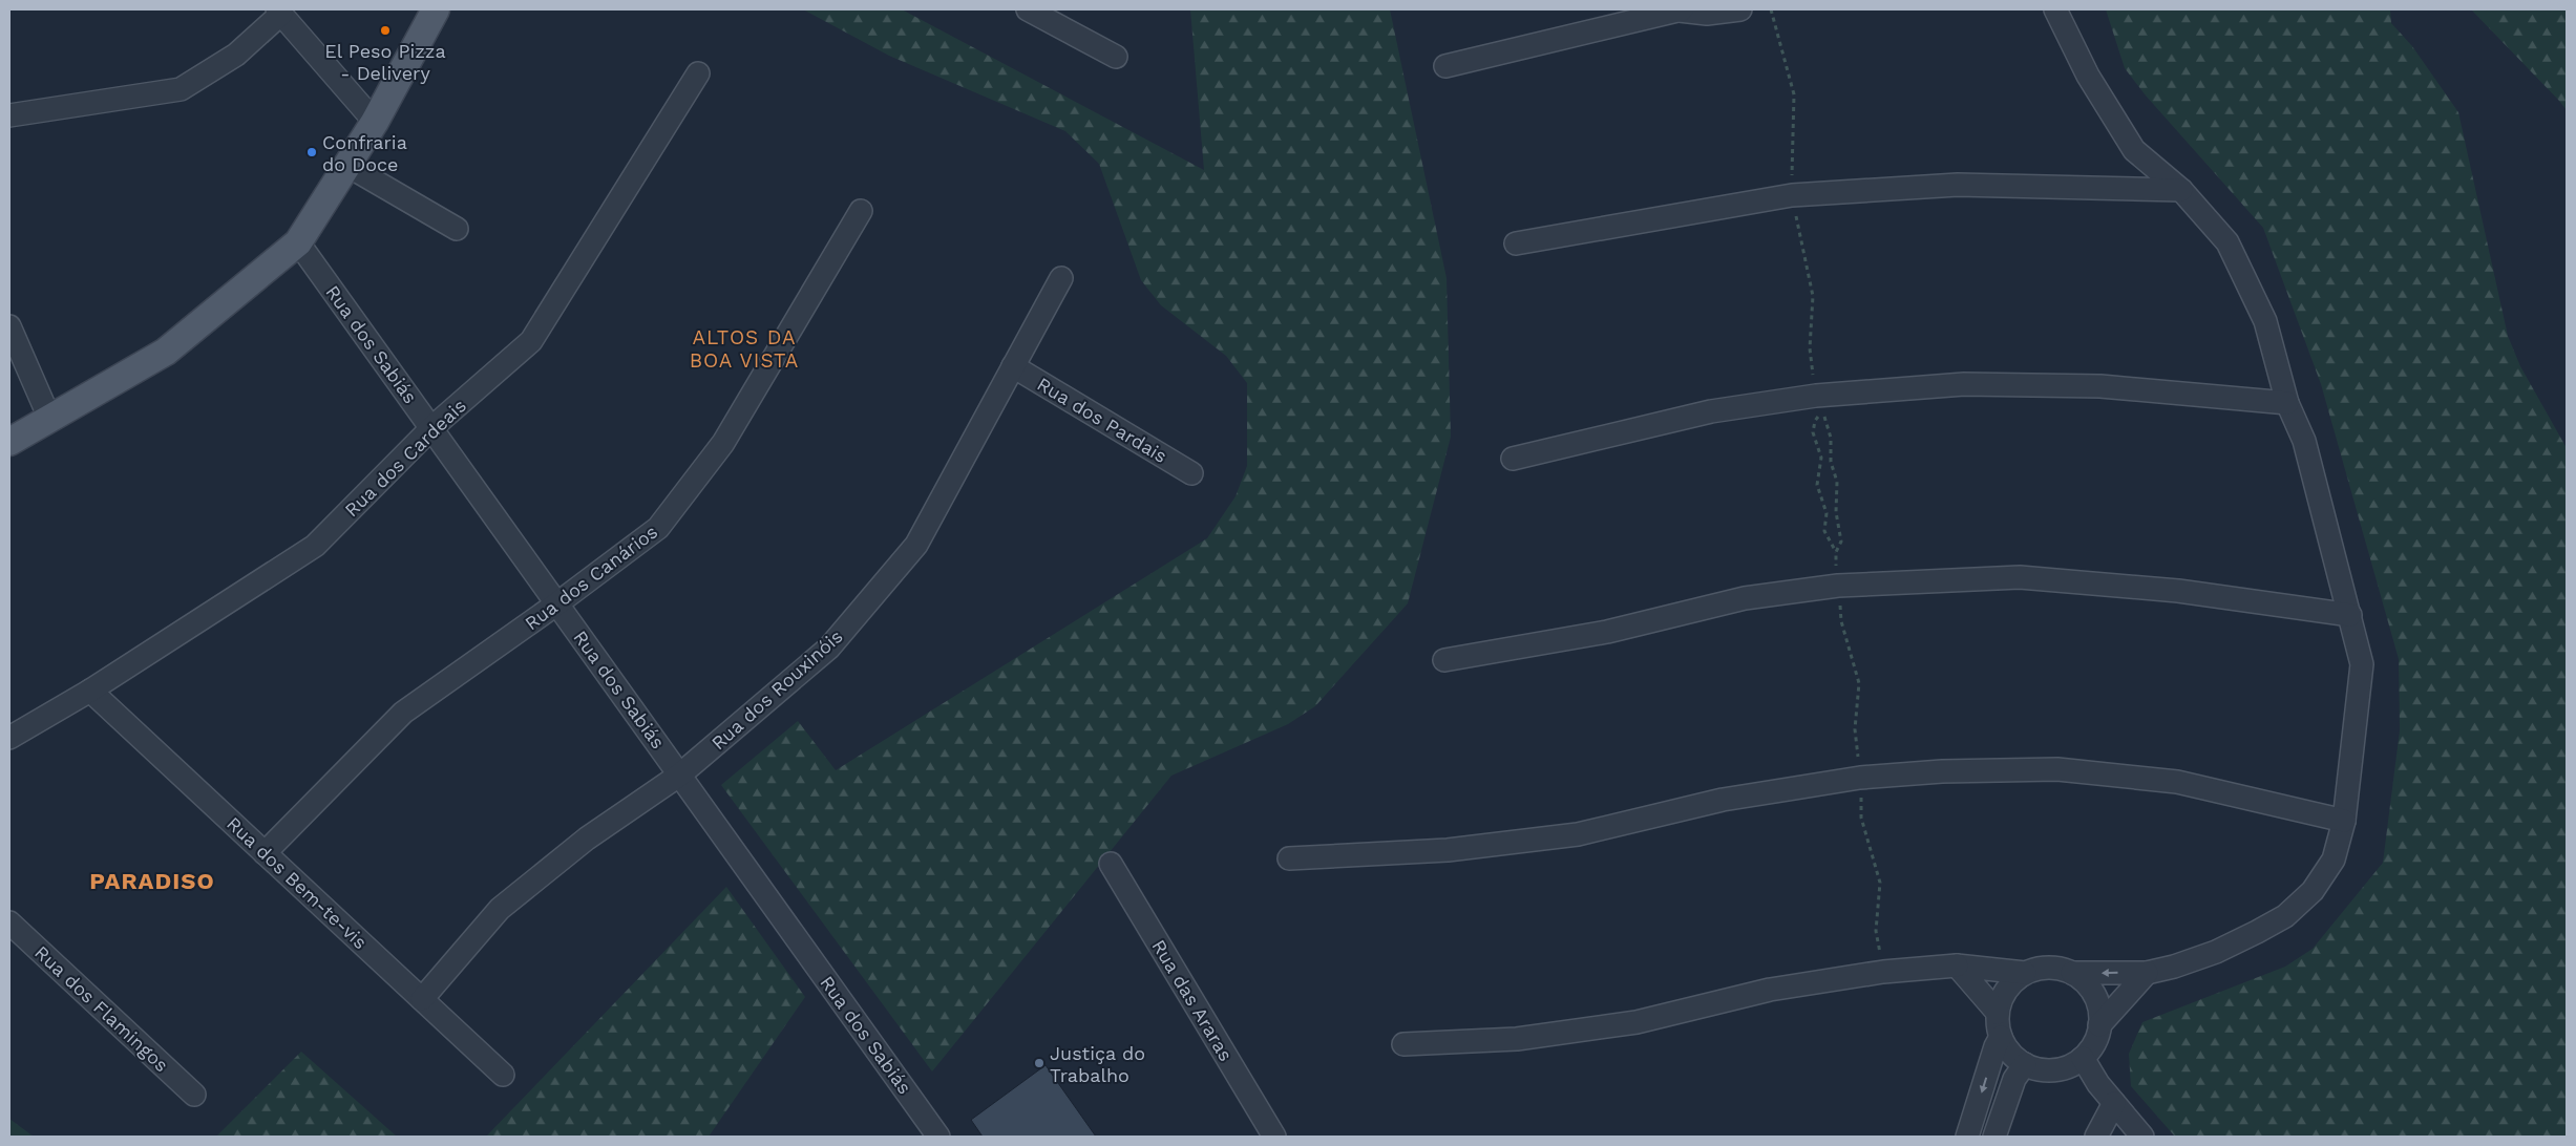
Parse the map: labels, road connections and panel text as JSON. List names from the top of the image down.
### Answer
{
  "streets": {
    "street": [
      "Rua dos Sabiás",
      "Rua dos Pardais",
      "Rua dos Cardeais",
      "Rua dos Canários",
      "Rua dos Rouxinóis",
      "Rua dos Bem-te-vis",
      "Rua das Araras",
      "Rua dos Flamingos"
    ]
  },
  "crossings": [
    ["Rua dos Sabiás", "Rua dos Cardeais"],
    ["Rua dos Sabiás", "Rua dos Canários"],
    ["Rua dos Sabiás", "Rua dos Rouxinóis"],
    ["Rua dos Pardais", "Rua dos Rouxinóis"],
    ["Rua dos Cardeais", "Rua dos Bem-te-vis"],
    ["Rua dos Canários", "Rua dos Bem-te-vis"],
    ["Rua dos Rouxinóis", "Rua dos Bem-te-vis"]
  ],
  "districts": ["ALTOS DA BOA VISTA", "PARADISO"],
  "places": ["El Peso Pizza - Delivery", "Confraria do Doce", "Justiça do Trabalho"]
}
